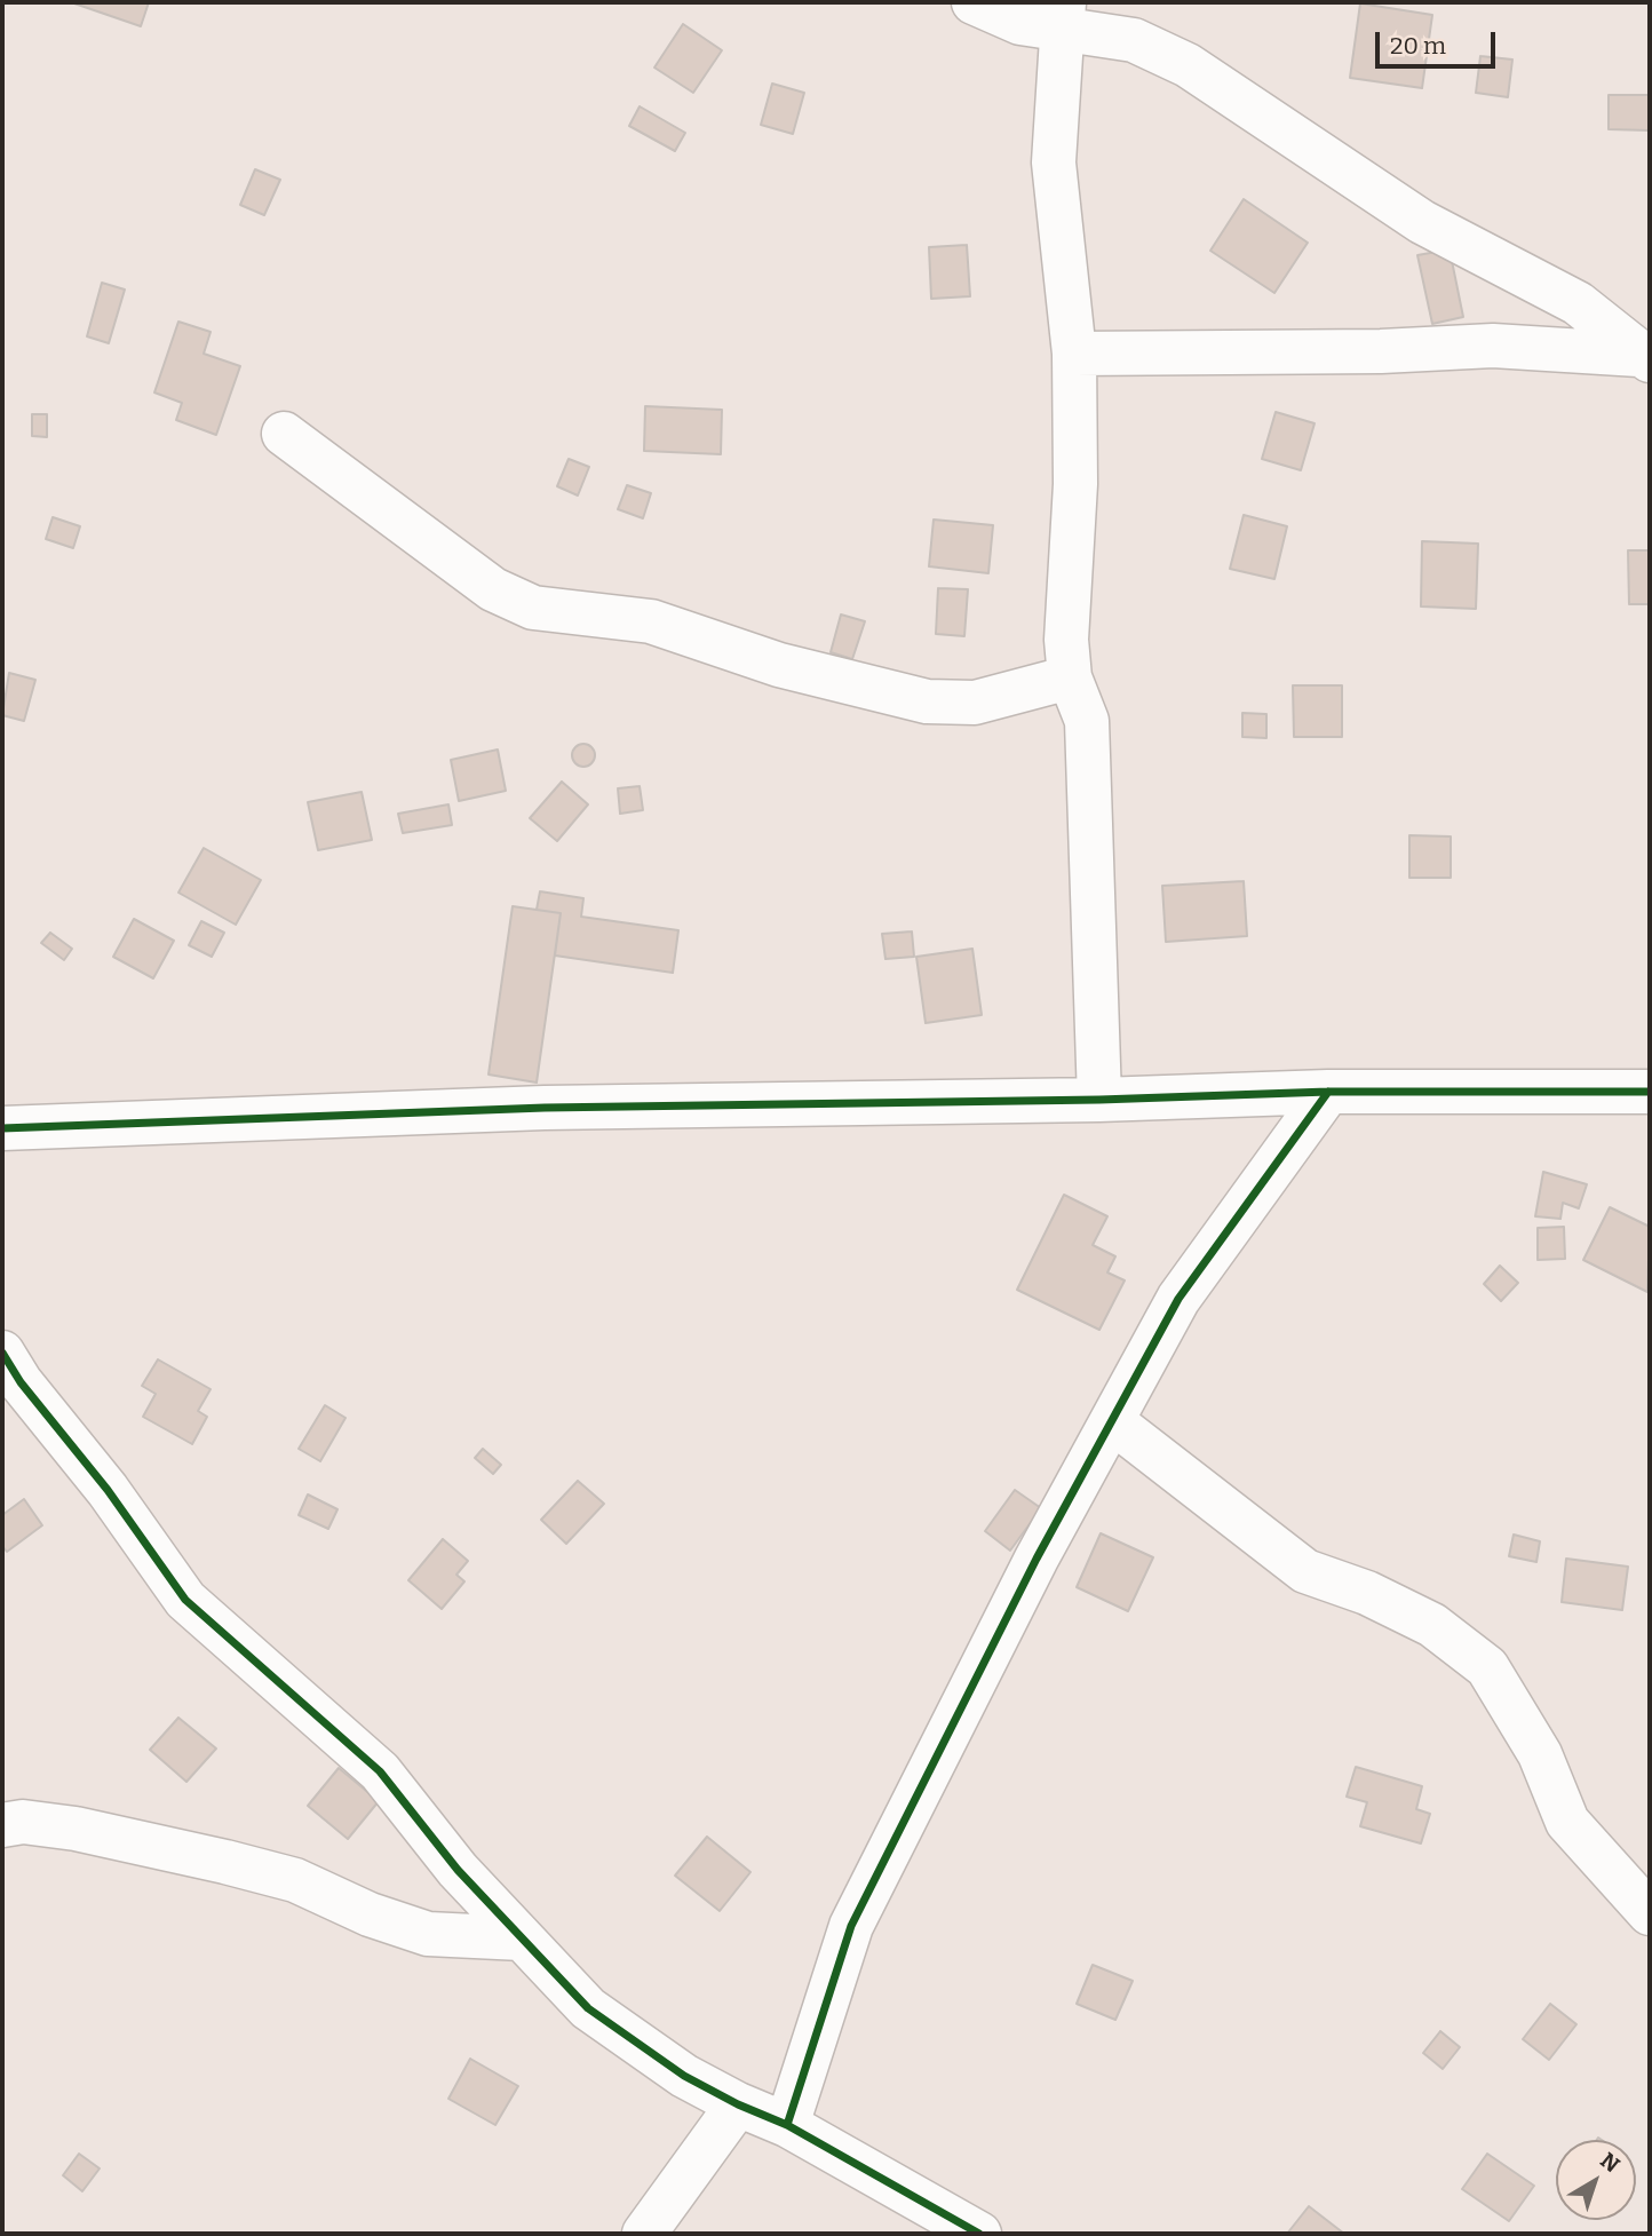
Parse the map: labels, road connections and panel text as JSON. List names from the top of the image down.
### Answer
{
  "scale_bar": "20 m",
  "north": "top right"
}
